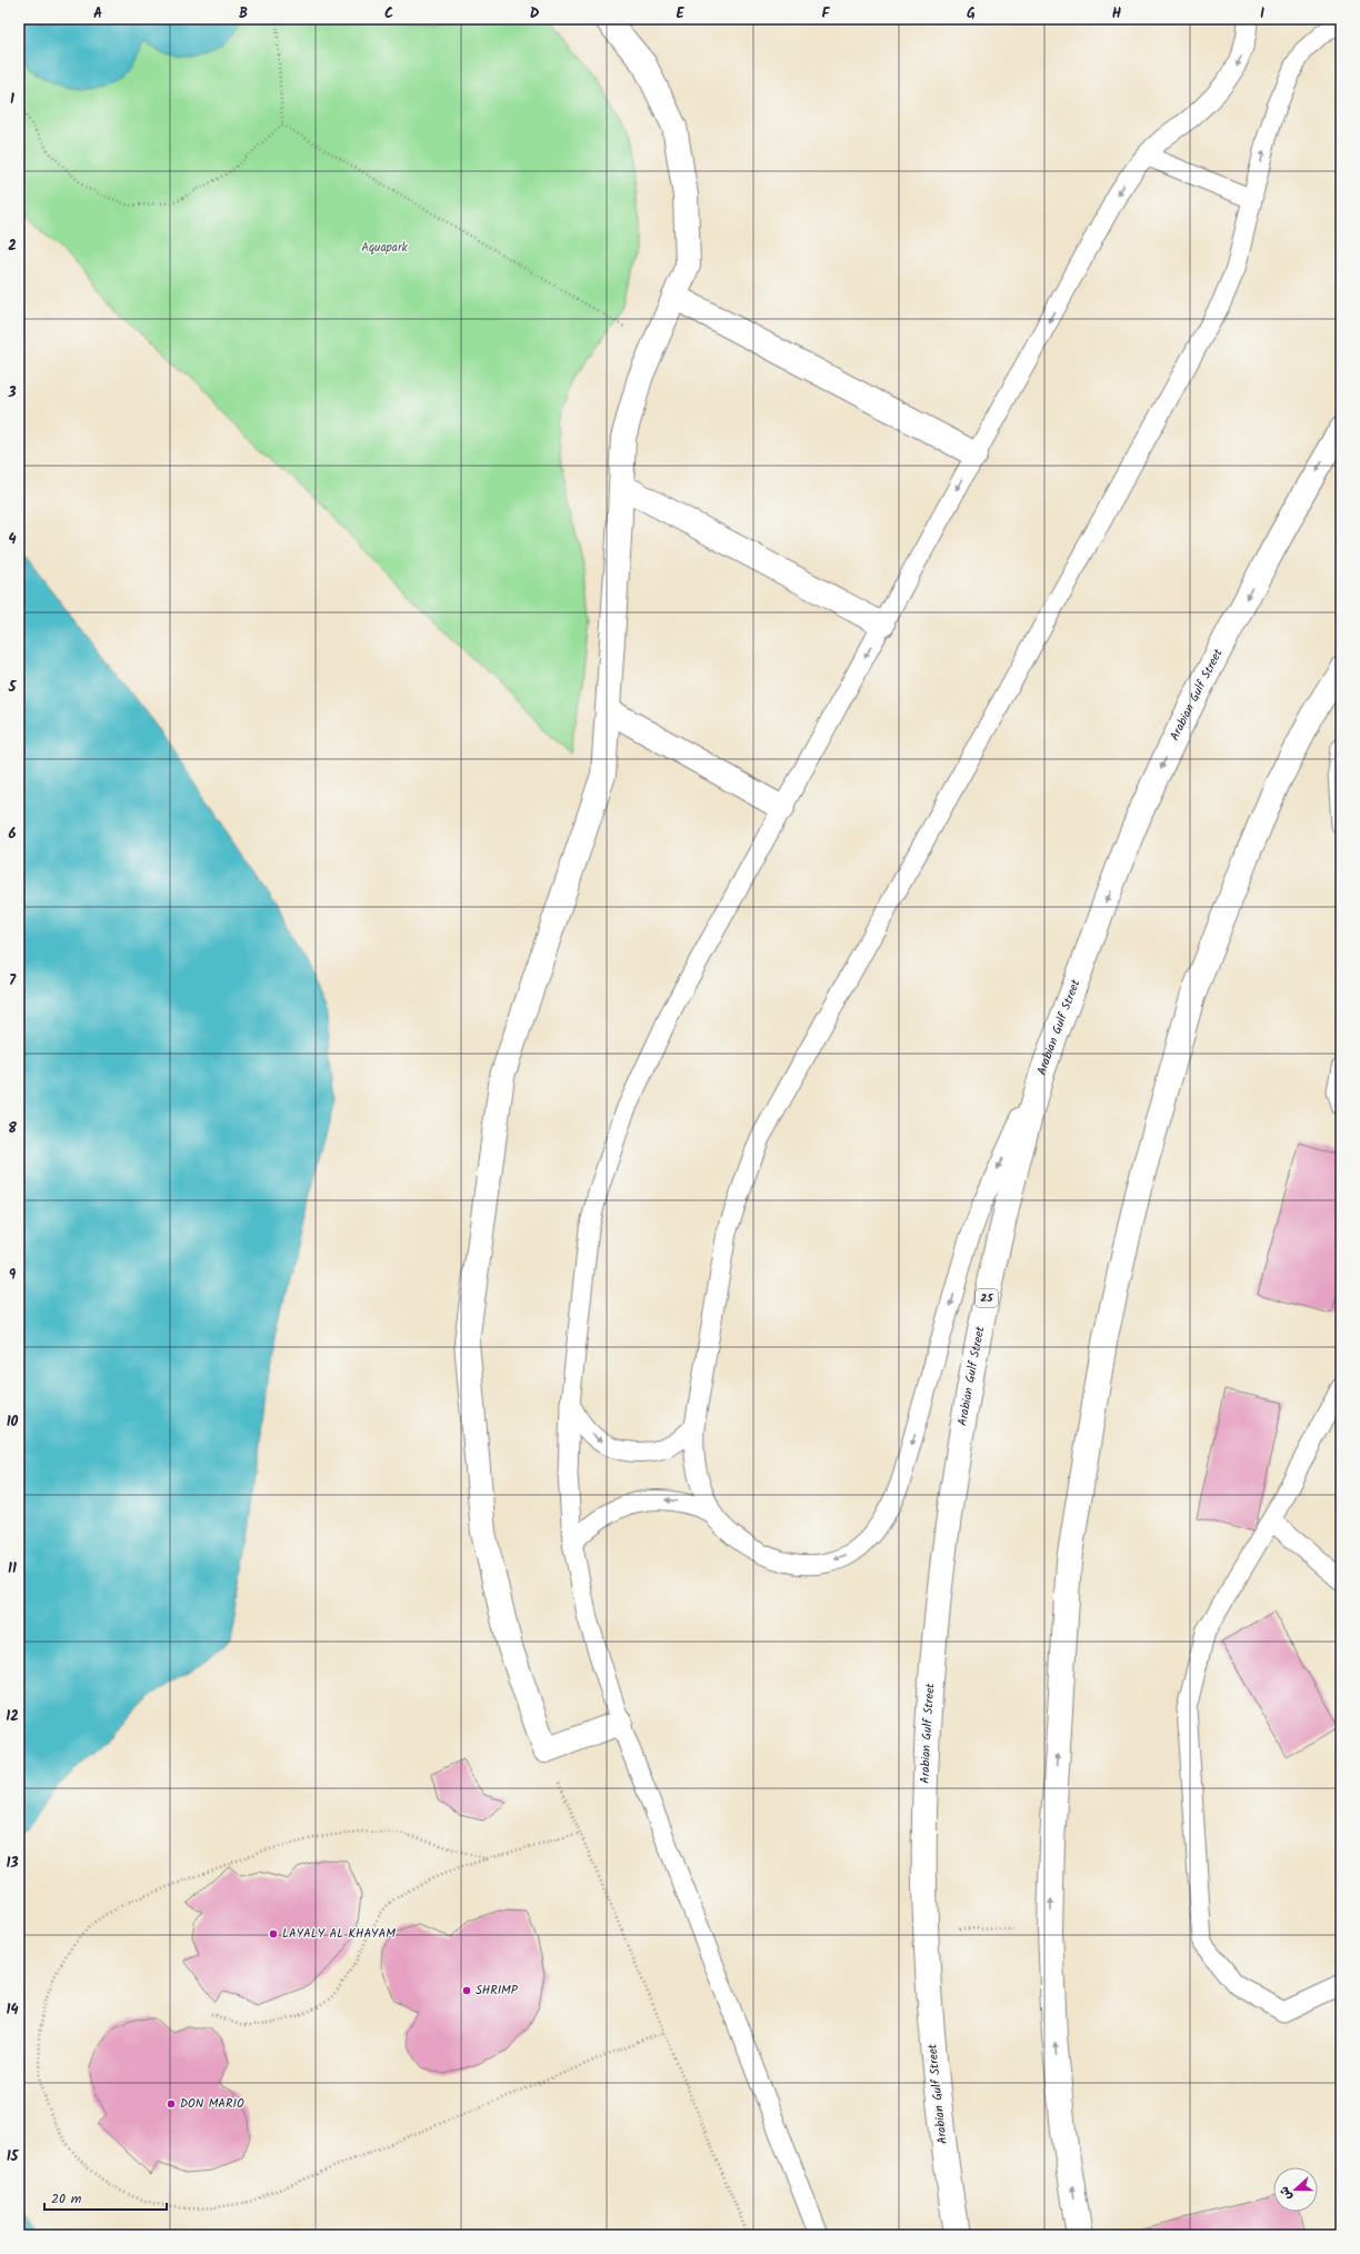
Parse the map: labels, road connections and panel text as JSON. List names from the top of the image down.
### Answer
{
  "streets": {
    "main road": ["Arabian Gulf Street", "25"]
  },
  "parks": ["Aquapark"],
  "places": ["LAYALY AL KHAYAM", "SHRIMP", "DON MARIO"],
  "scale_bar": "20 m",
  "north": "left",
  "grid": {
    "columns": [
      "A",
      "B",
      "C",
      "D",
      "E",
      "F",
      "G",
      "H",
      "I"
    ],
    "rows": [
      "1",
      "2",
      "3",
      "4",
      "5",
      "6",
      "7",
      "8",
      "9",
      "10",
      "11",
      "12",
      "13",
      "14",
      "15"
    ]
  }
}
